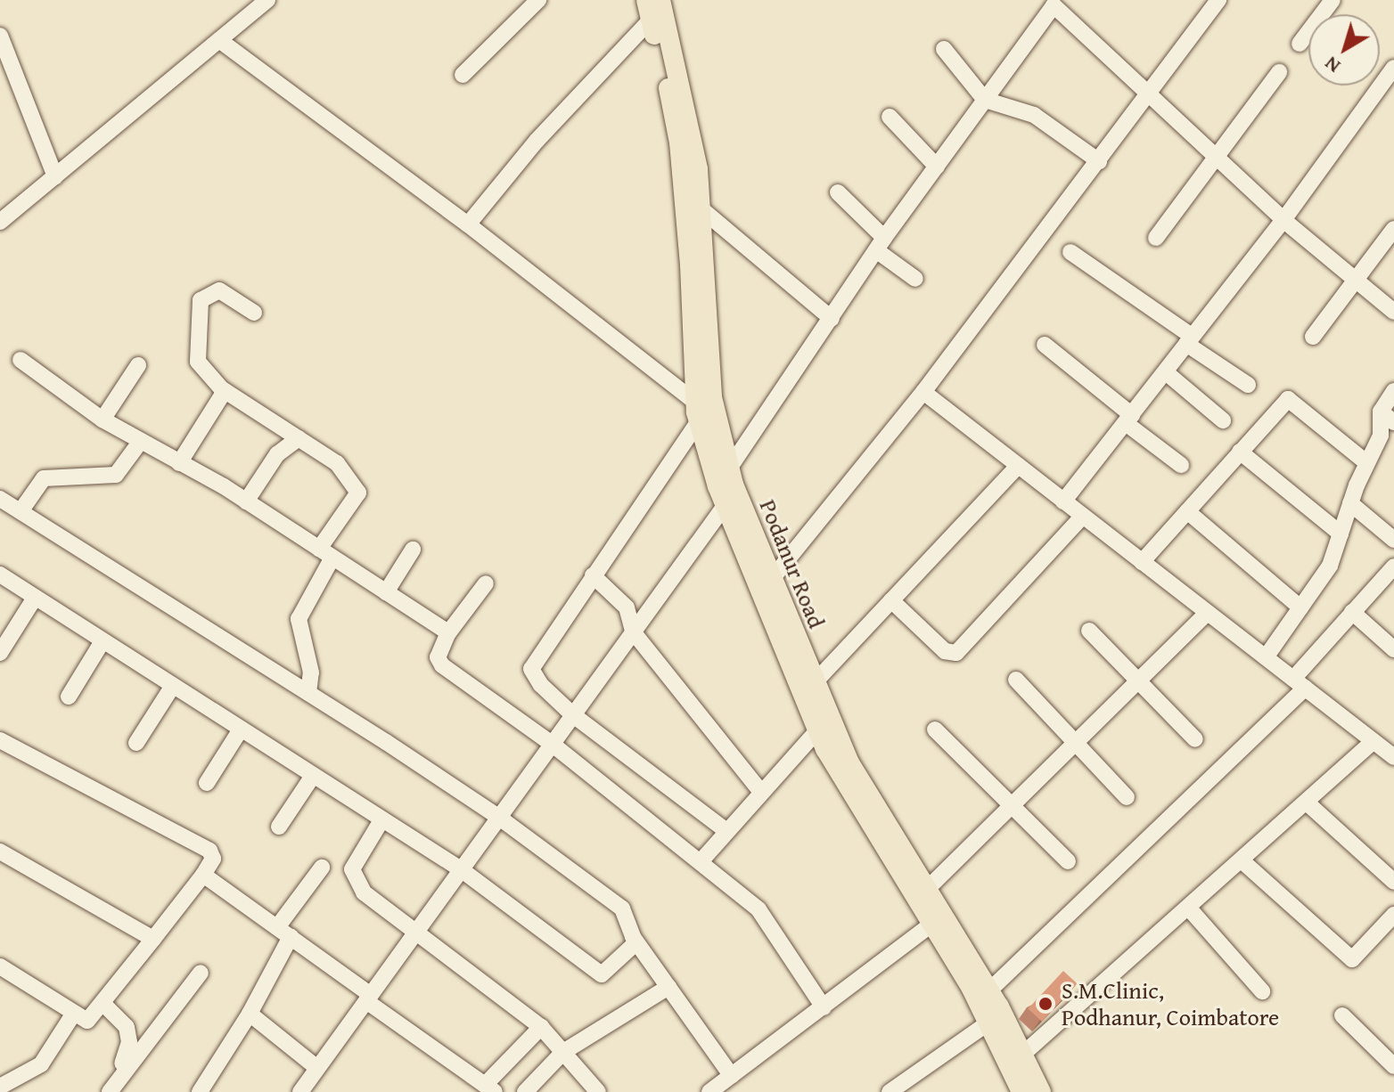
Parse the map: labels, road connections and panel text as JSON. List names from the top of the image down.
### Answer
{
  "streets": {
    "main road": ["Podanur Road"]
  },
  "places": ["S.M.Clinic, Podhanur, Coimbatore"],
  "north": "bottom left"
}
